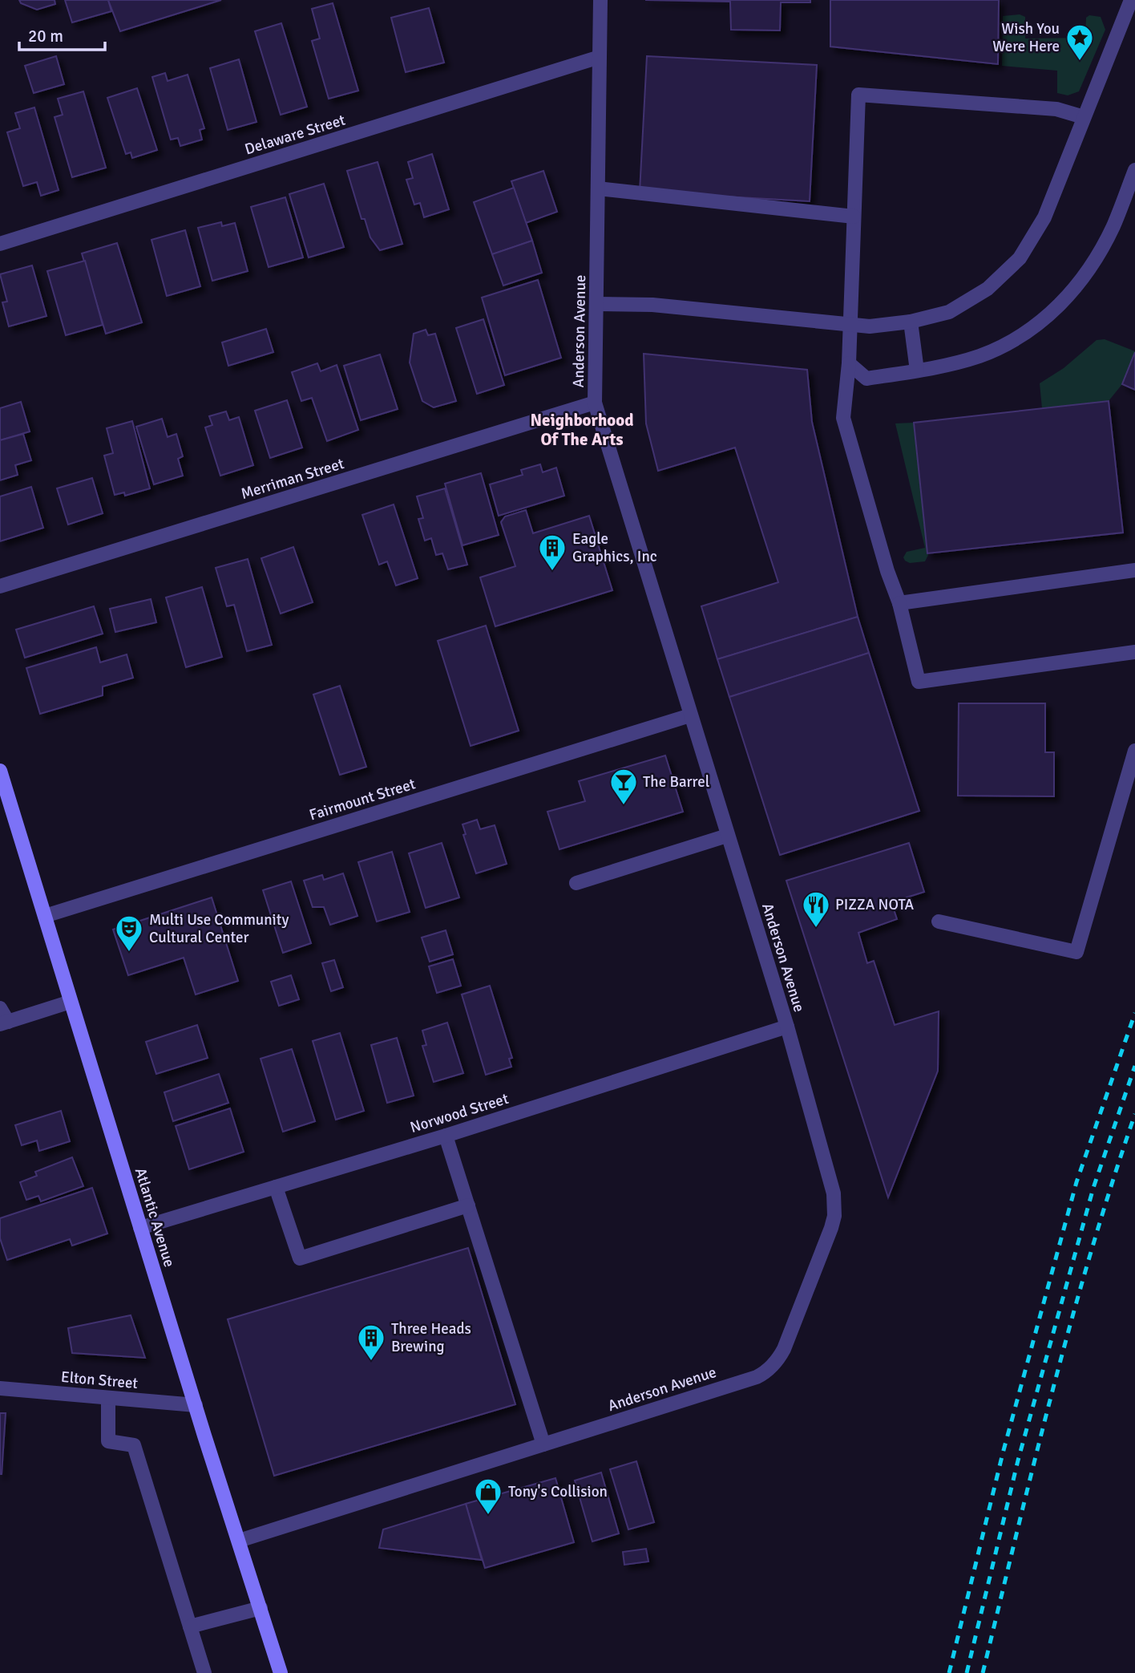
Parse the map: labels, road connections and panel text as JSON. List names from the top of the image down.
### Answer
{
  "streets": {
    "main road": ["Atlantic Avenue"],
    "street": [
      "Delaware Street",
      "Anderson Avenue",
      "Merriman Street",
      "Fairmount Street",
      "Norwood Street",
      "Elton Street"
    ]
  },
  "crossings": [
    ["Delaware Street", "Anderson Avenue"],
    ["Anderson Avenue", "Merriman Street"],
    ["Anderson Avenue", "Fairmount Street"],
    ["Anderson Avenue", "Norwood Street"],
    ["Anderson Avenue", "Atlantic Avenue"],
    ["Fairmount Street", "Atlantic Avenue"],
    ["Norwood Street", "Atlantic Avenue"],
    ["Atlantic Avenue", "Elton Street"]
  ],
  "districts": ["Neighborhood Of The Arts"],
  "places": {
    "place": ["Wish You Were Here"],
    "building": ["Eagle Graphics, Inc", "Three Heads Brewing"],
    "bar": ["The Barrel"],
    "restaurant": ["PIZZA NOTA"],
    "theatre": ["Multi Use Community Cultural Center"],
    "shop": ["Tony's Collision"]
  },
  "scale_bar": "20 m"
}
